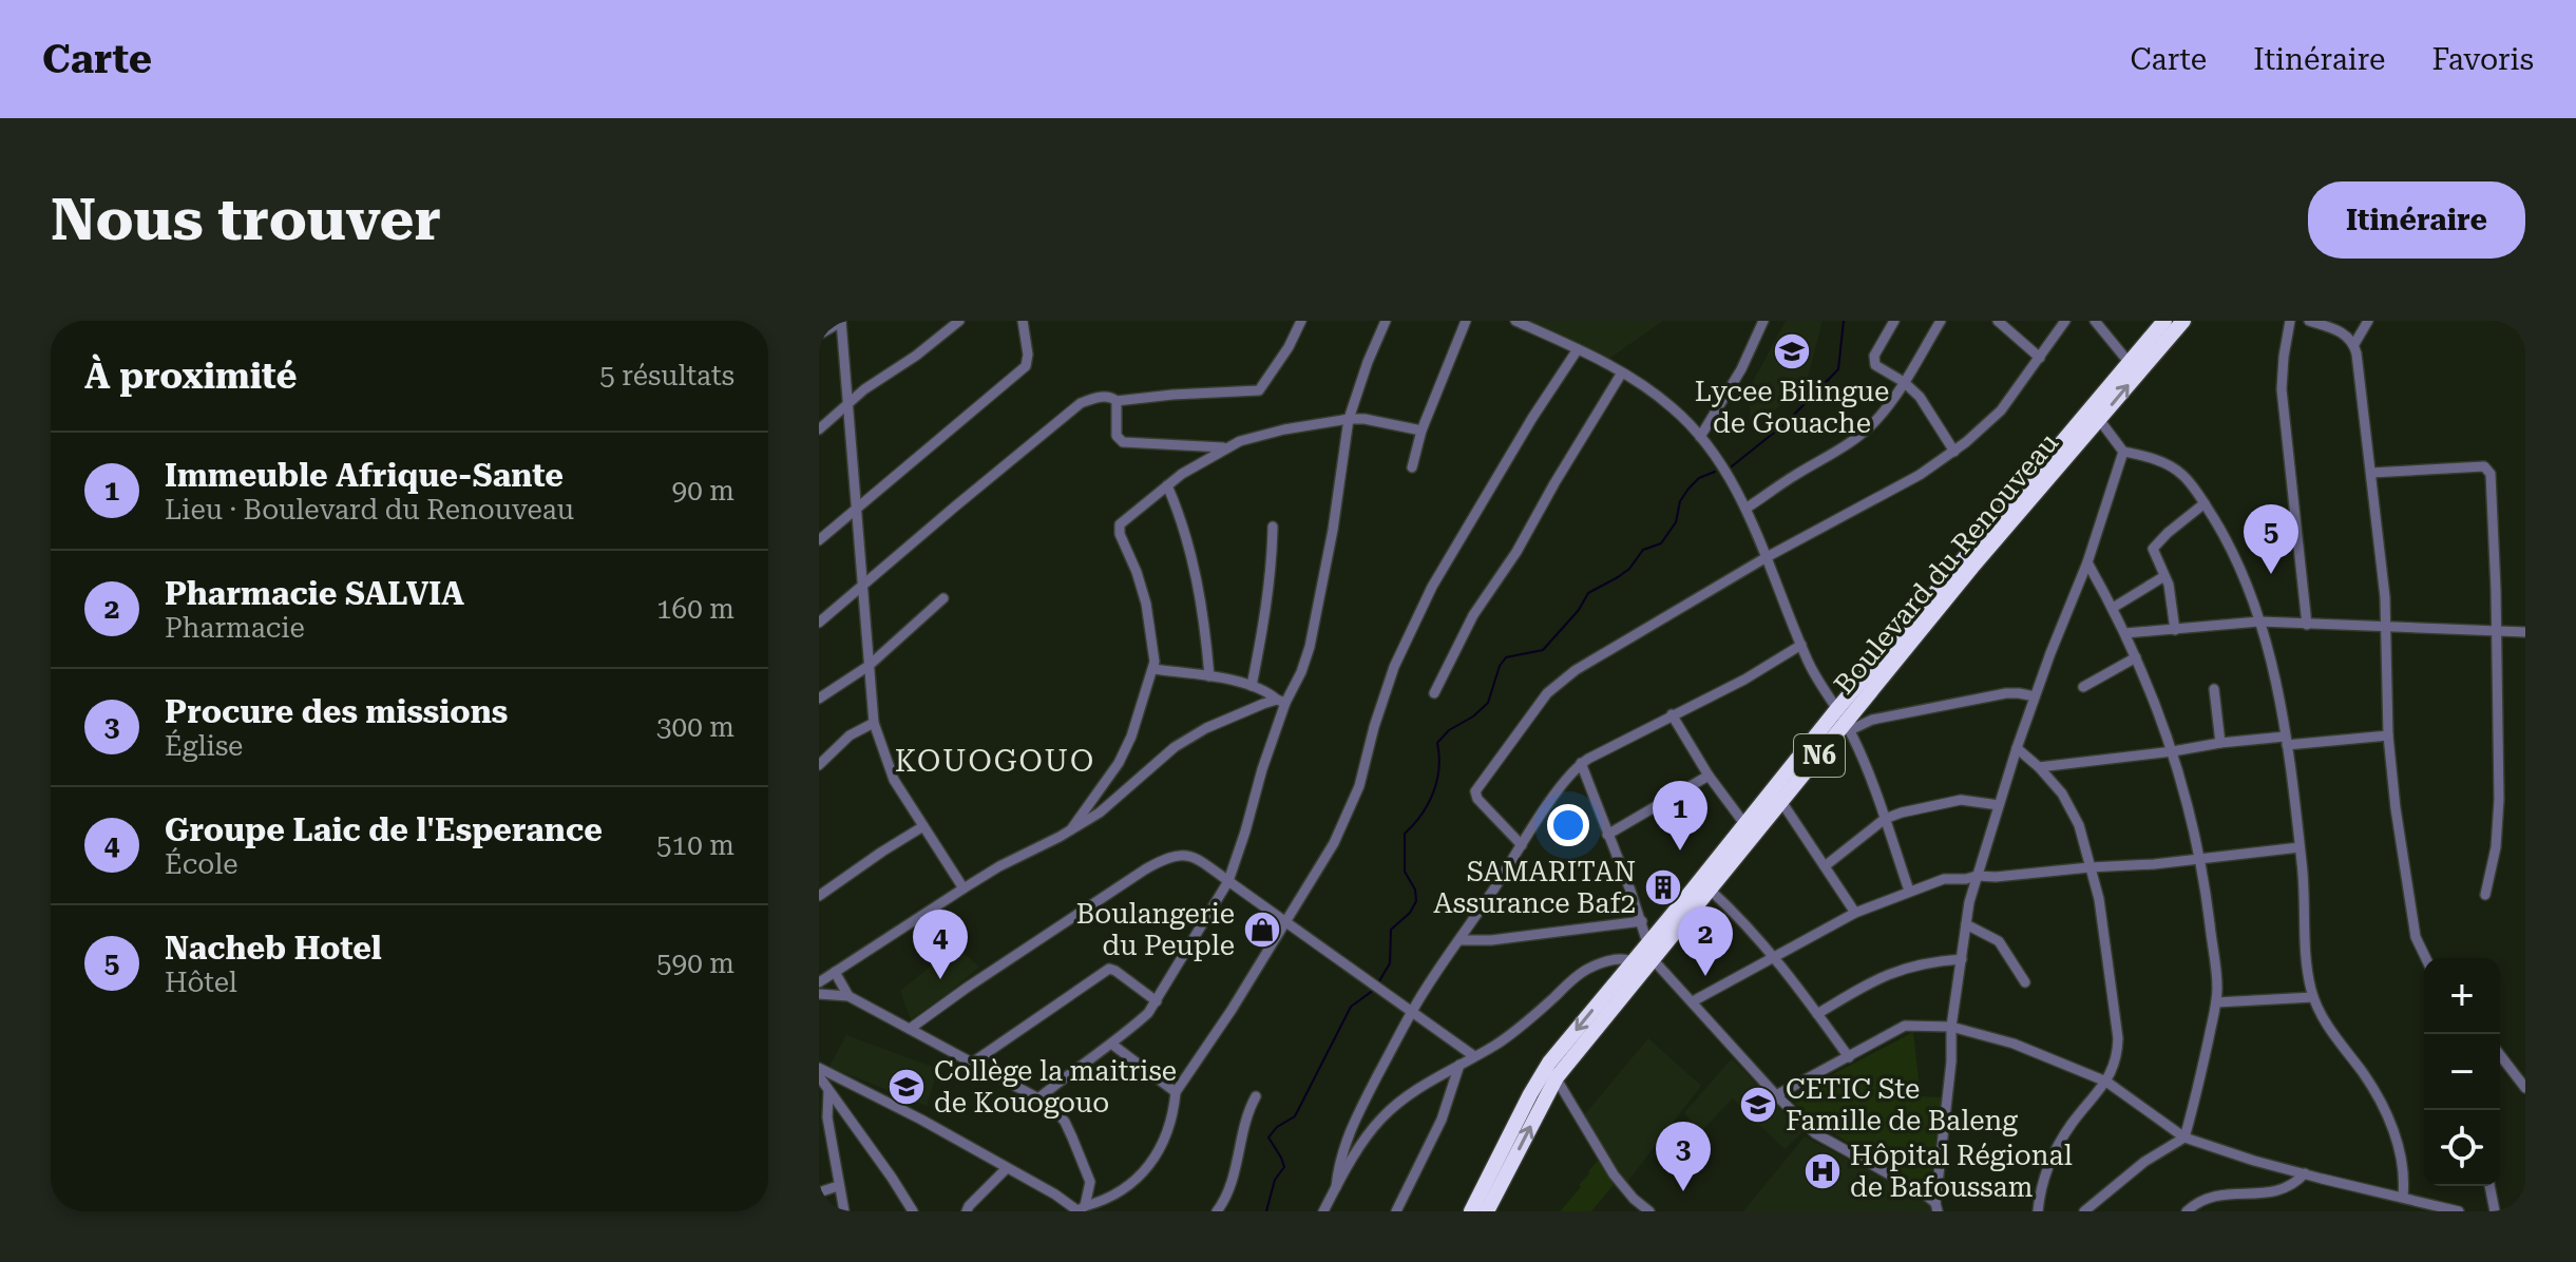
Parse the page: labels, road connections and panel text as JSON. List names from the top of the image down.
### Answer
{
  "streets": {
    "highway": ["Boulevard du Renouveau", "N6"]
  },
  "districts": ["KOUOGOUO"],
  "places": {
    "school or university": ["Lycee Bilingue de Gouache", "Collège la maitrise de Kouogouo", "CETIC Ste Famille de Baleng"],
    "building": ["SAMARITAN Assurance Baf2"],
    "shop": ["Boulangerie du Peuple"],
    "hospital": ["Hôpital Régional de Bafoussam"]
  },
  "page": {
    "header": "Carte",
    "nav": ["Carte", "Itinéraire", "Favoris"],
    "buttons": "Itinéraire",
    "title": "Nous trouver",
    "heading": ["À proximité", "5 résultats"],
    "list": [
      {
        "mark": "1",
        "name": "Immeuble Afrique-Sante",
        "note": "Lieu · Boulevard du Renouveau",
        "value": "90 m"
      },
      {
        "mark": "2",
        "name": "Pharmacie SALVIA",
        "note": "Pharmacie",
        "value": "160 m"
      },
      {
        "mark": "3",
        "name": "Procure des missions",
        "note": "Église",
        "value": "300 m"
      },
      {
        "mark": "4",
        "name": "Groupe Laic de l'Esperance",
        "note": "École",
        "value": "510 m"
      },
      {
        "mark": "5",
        "name": "Nacheb Hotel",
        "note": "Hôtel",
        "value": "590 m"
      }
    ],
    "pins": [
      "5",
      "1",
      "2",
      "4",
      "3"
    ],
    "map_buttons": ["+", "−"]
  }
}
